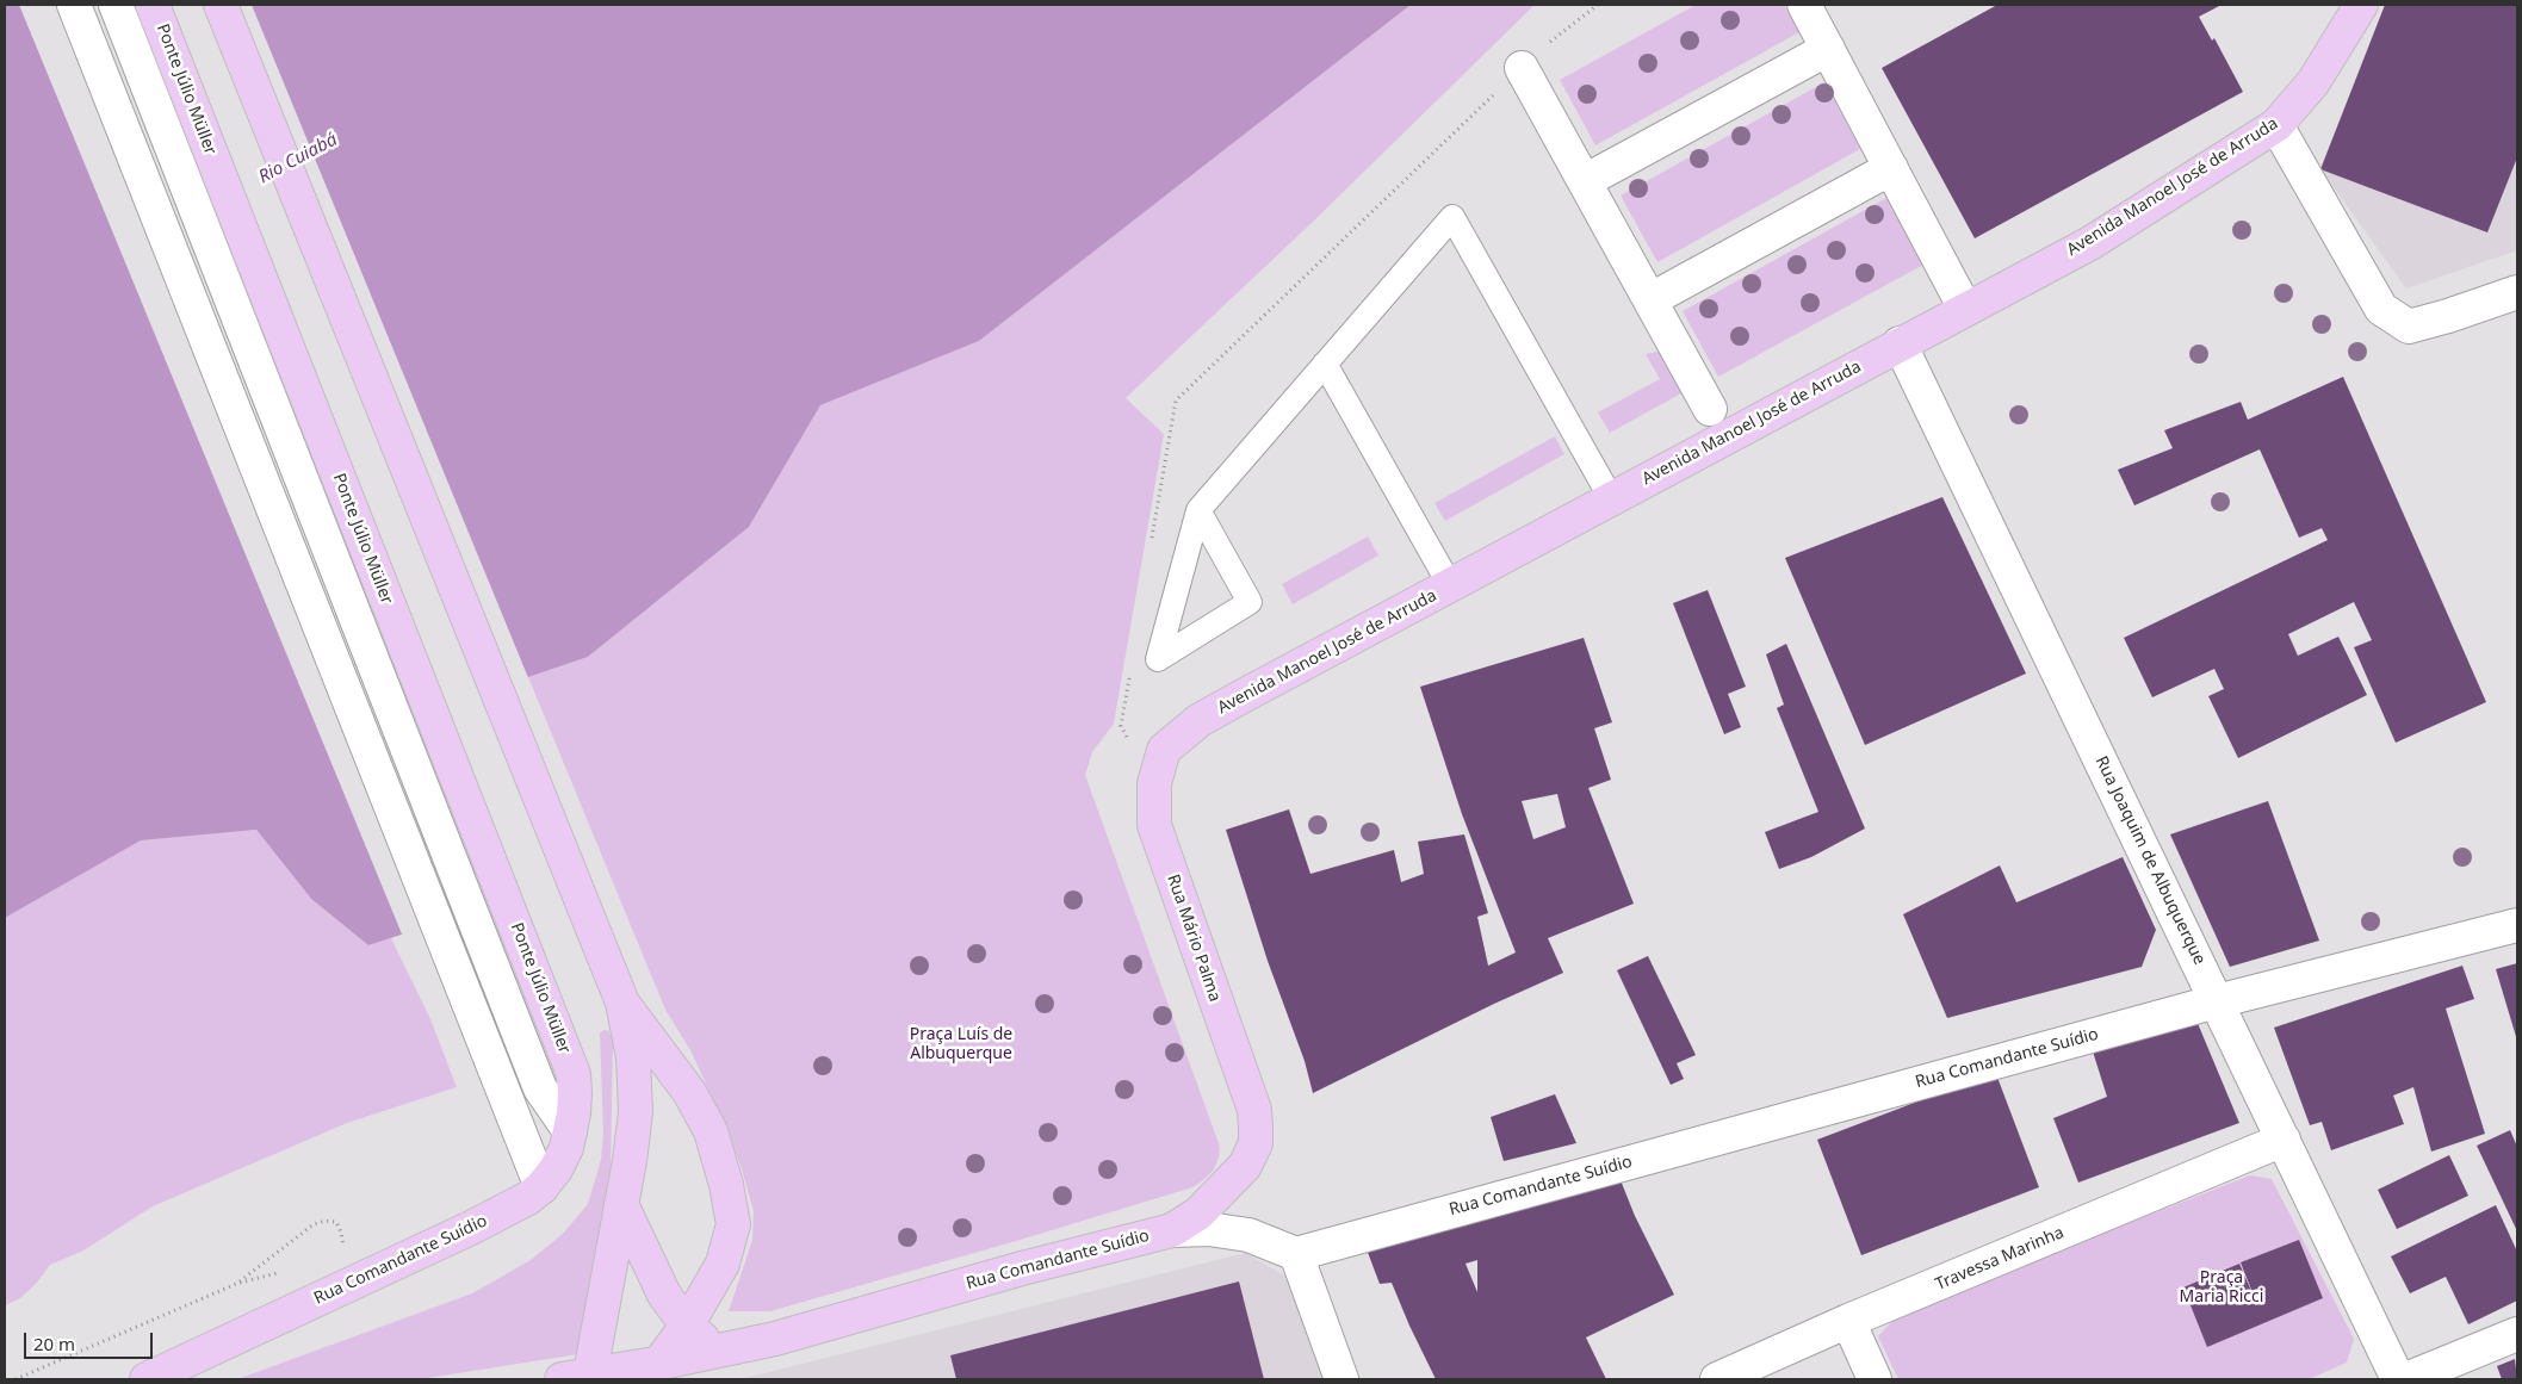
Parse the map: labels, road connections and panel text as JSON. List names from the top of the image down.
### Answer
{
  "streets": {
    "main road": [
      "Ponte Júlio Müller",
      "Avenida Manoel José de Arruda",
      "Rua Mário Palma",
      "Rua Comandante Suídio"
    ],
    "street": ["Rua Joaquim de Albuquerque", "Travessa Marinha"]
  },
  "crossings": [
    ["Ponte Júlio Müller", "Rua Comandante Suídio"],
    ["Avenida Manoel José de Arruda", "Rua Joaquim de Albuquerque"],
    ["Avenida Manoel José de Arruda", "Rua Mário Palma"],
    ["Rua Joaquim de Albuquerque", "Rua Comandante Suídio"],
    ["Rua Joaquim de Albuquerque", "Travessa Marinha"],
    ["Rua Mário Palma", "Rua Comandante Suídio"]
  ],
  "water": ["Rio Cuiabá"],
  "parks": ["Praça Luís de Albuquerque", "Praça Maria Ricci"],
  "scale_bar": "20 m"
}
